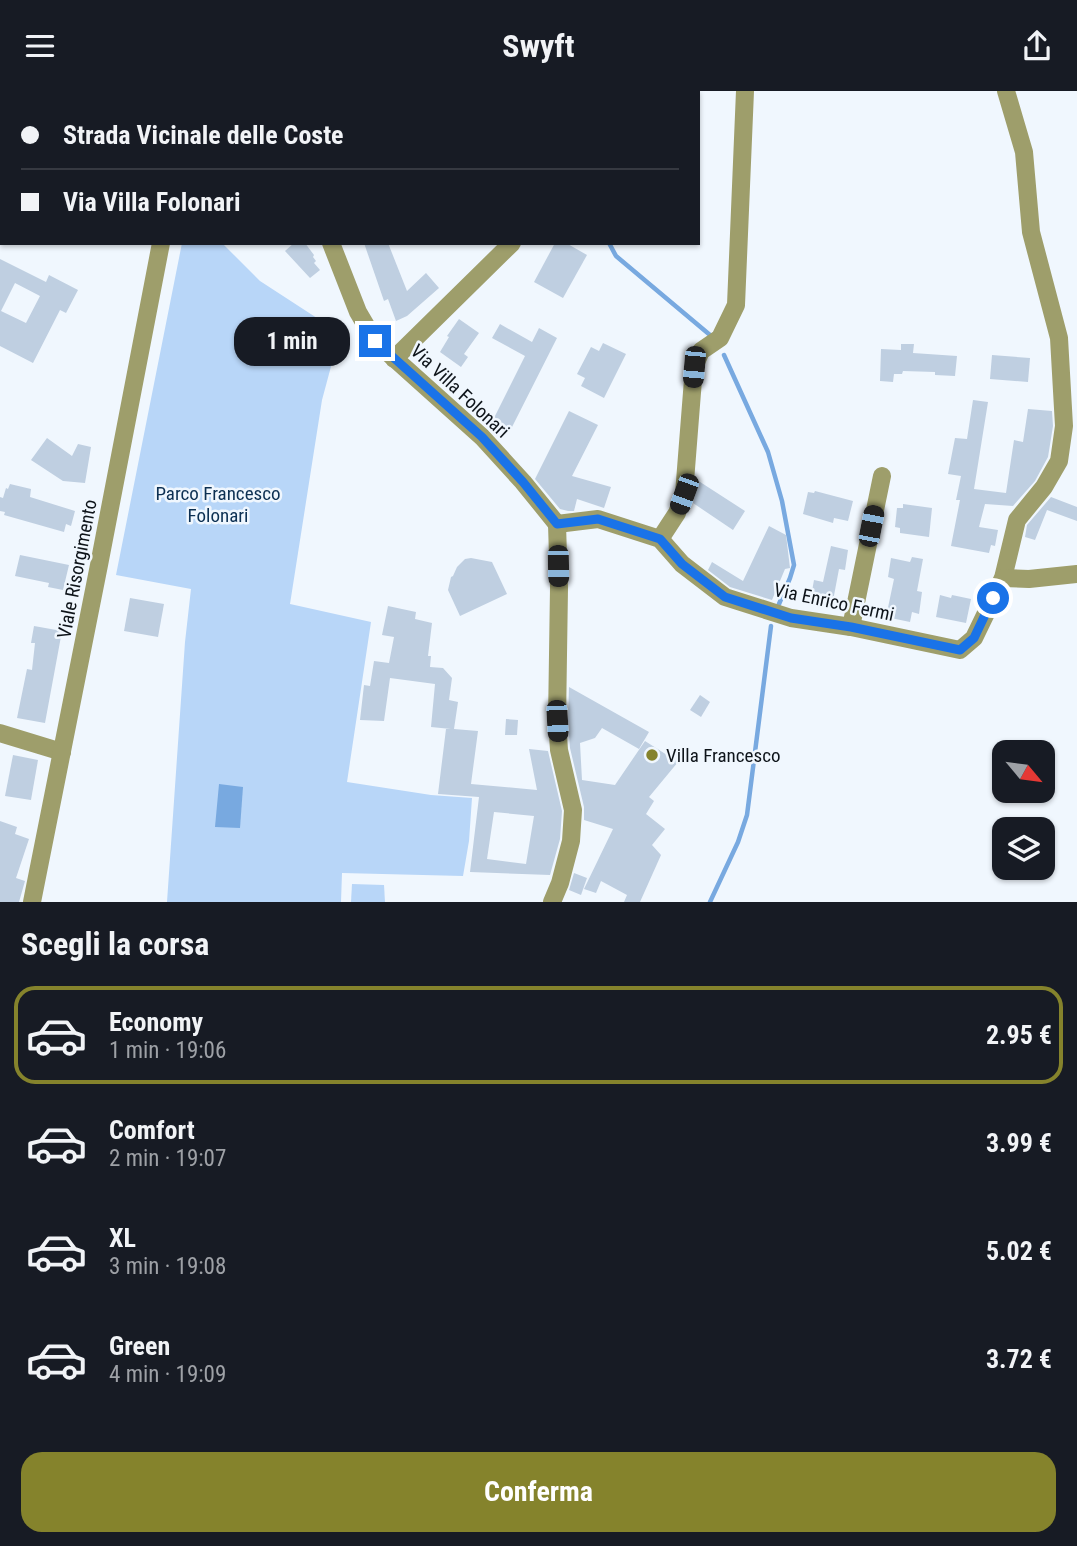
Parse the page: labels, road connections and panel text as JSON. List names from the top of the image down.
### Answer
{
  "streets": {
    "street": ["Via Villa Folonari", "Viale Risorgimento", "Via Enrico Fermi"]
  },
  "parks": ["Parco Francesco Folonari"],
  "places": ["Villa Francesco"],
  "north": "bottom right",
  "page": {
    "header": "Swyft",
    "banner": ["Strada Vicinale delle Coste", "Via Villa Folonari"],
    "bubble": "1 min",
    "heading": "Scegli la corsa",
    "list": [
      {
        "name": "Economy",
        "note": "1 min · 19:06",
        "value": "2.95 €"
      },
      {
        "name": "Comfort",
        "note": "2 min · 19:07",
        "value": "3.99 €"
      },
      {
        "name": "XL",
        "note": "3 min · 19:08",
        "value": "5.02 €"
      },
      {
        "name": "Green",
        "note": "4 min · 19:09",
        "value": "3.72 €"
      }
    ],
    "buttons": "Conferma"
  }
}
